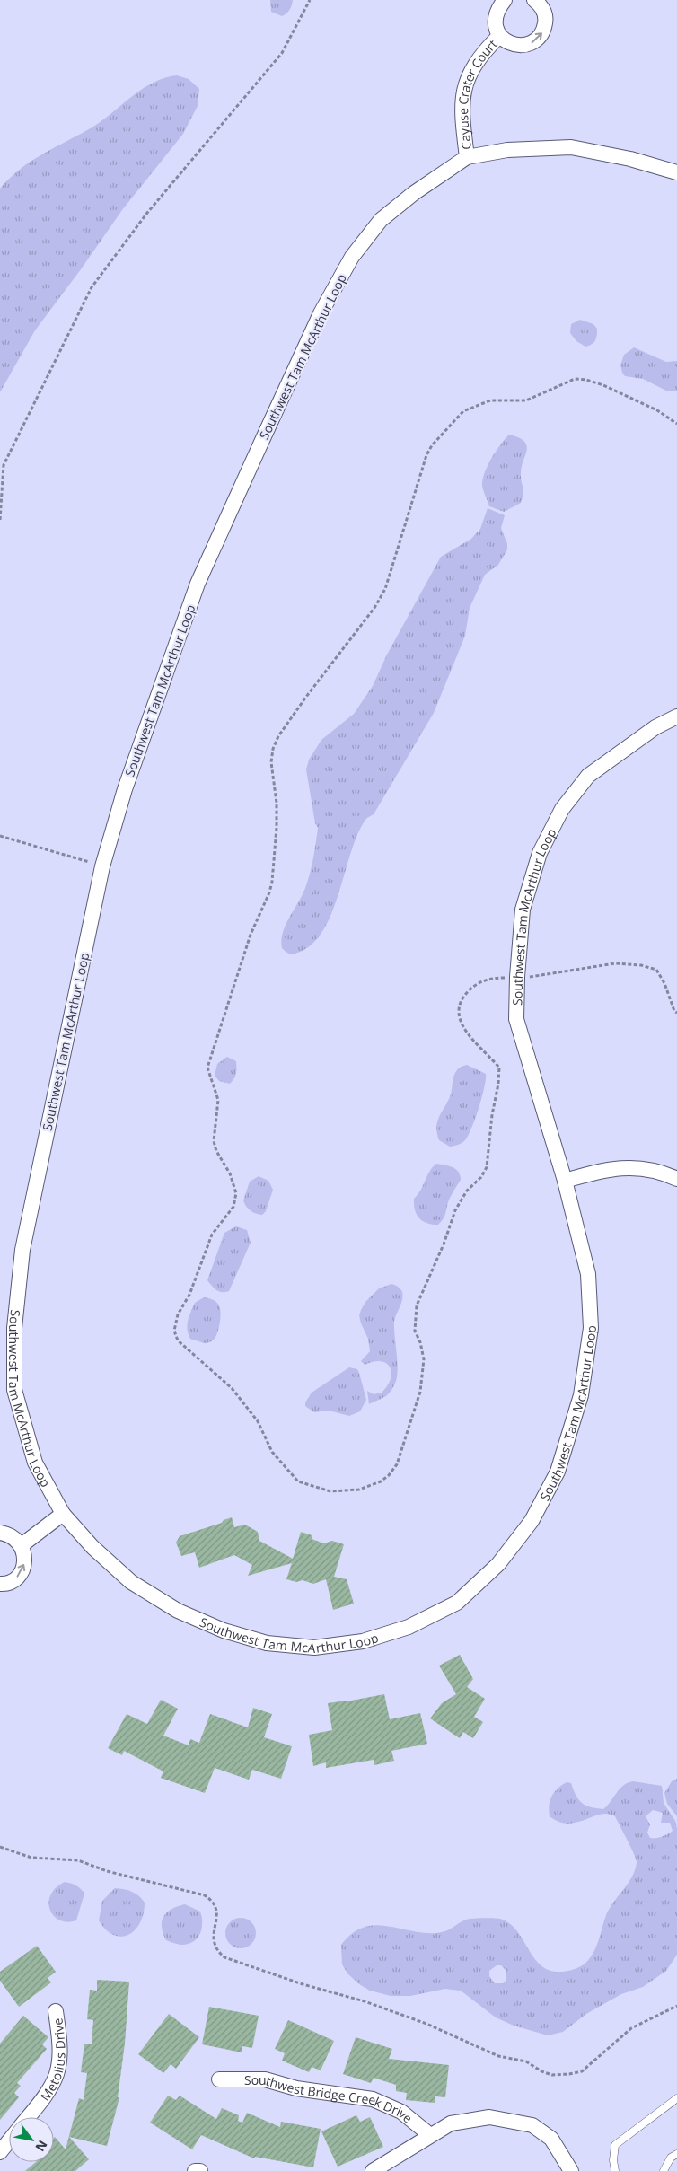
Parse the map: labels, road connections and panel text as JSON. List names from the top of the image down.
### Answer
{
  "streets": {
    "street": [
      "Cayuse Crater Court",
      "Southwest Tam McArthur Loop",
      "Metolius Drive",
      "Southwest Bridge Creek Drive"
    ]
  },
  "crossings": [
    ["Cayuse Crater Court", "Southwest Tam McArthur Loop"]
  ],
  "north": "bottom right"
}
